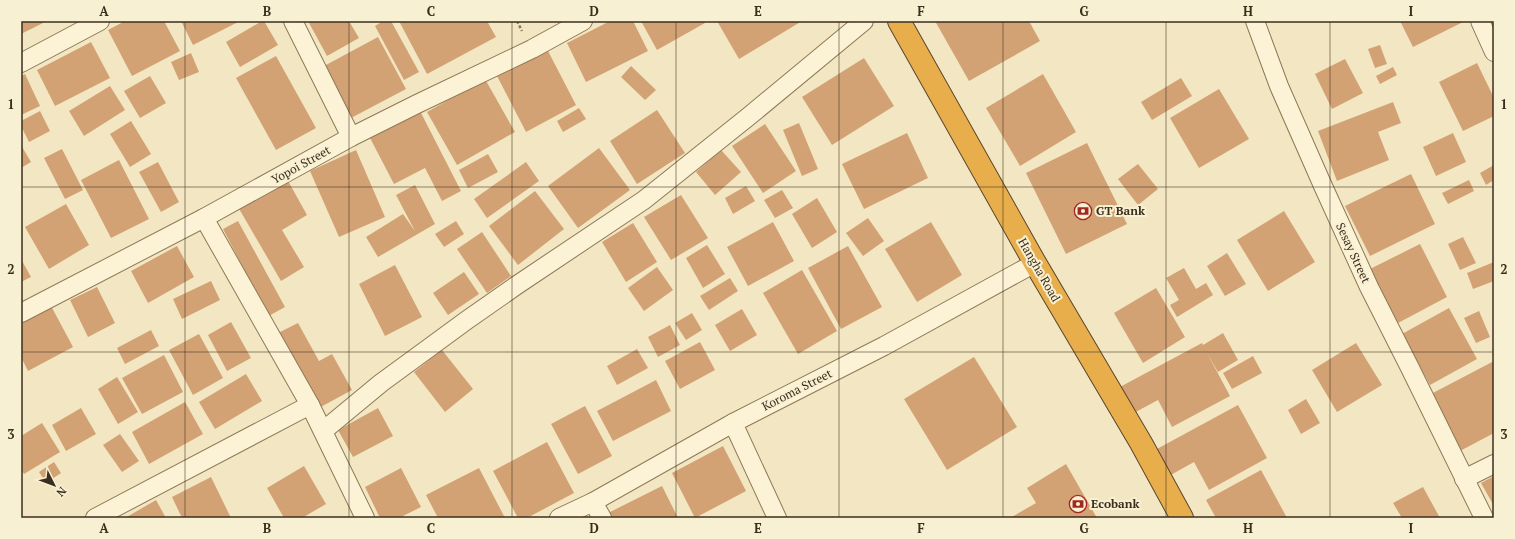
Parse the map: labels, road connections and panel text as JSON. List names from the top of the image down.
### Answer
{
  "streets": {
    "highway": ["Hangha Road"],
    "street": ["Yopoi Street", "Sesay Street", "Koroma Street"]
  },
  "crossings": [
    ["Hangha Road", "Koroma Street"]
  ],
  "places": {
    "bank": ["GT Bank", "Ecobank"]
  },
  "north": "bottom right",
  "grid": {
    "columns": [
      "A",
      "B",
      "C",
      "D",
      "E",
      "F",
      "G",
      "H",
      "I"
    ],
    "rows": ["1", "2", "3"]
  }
}
